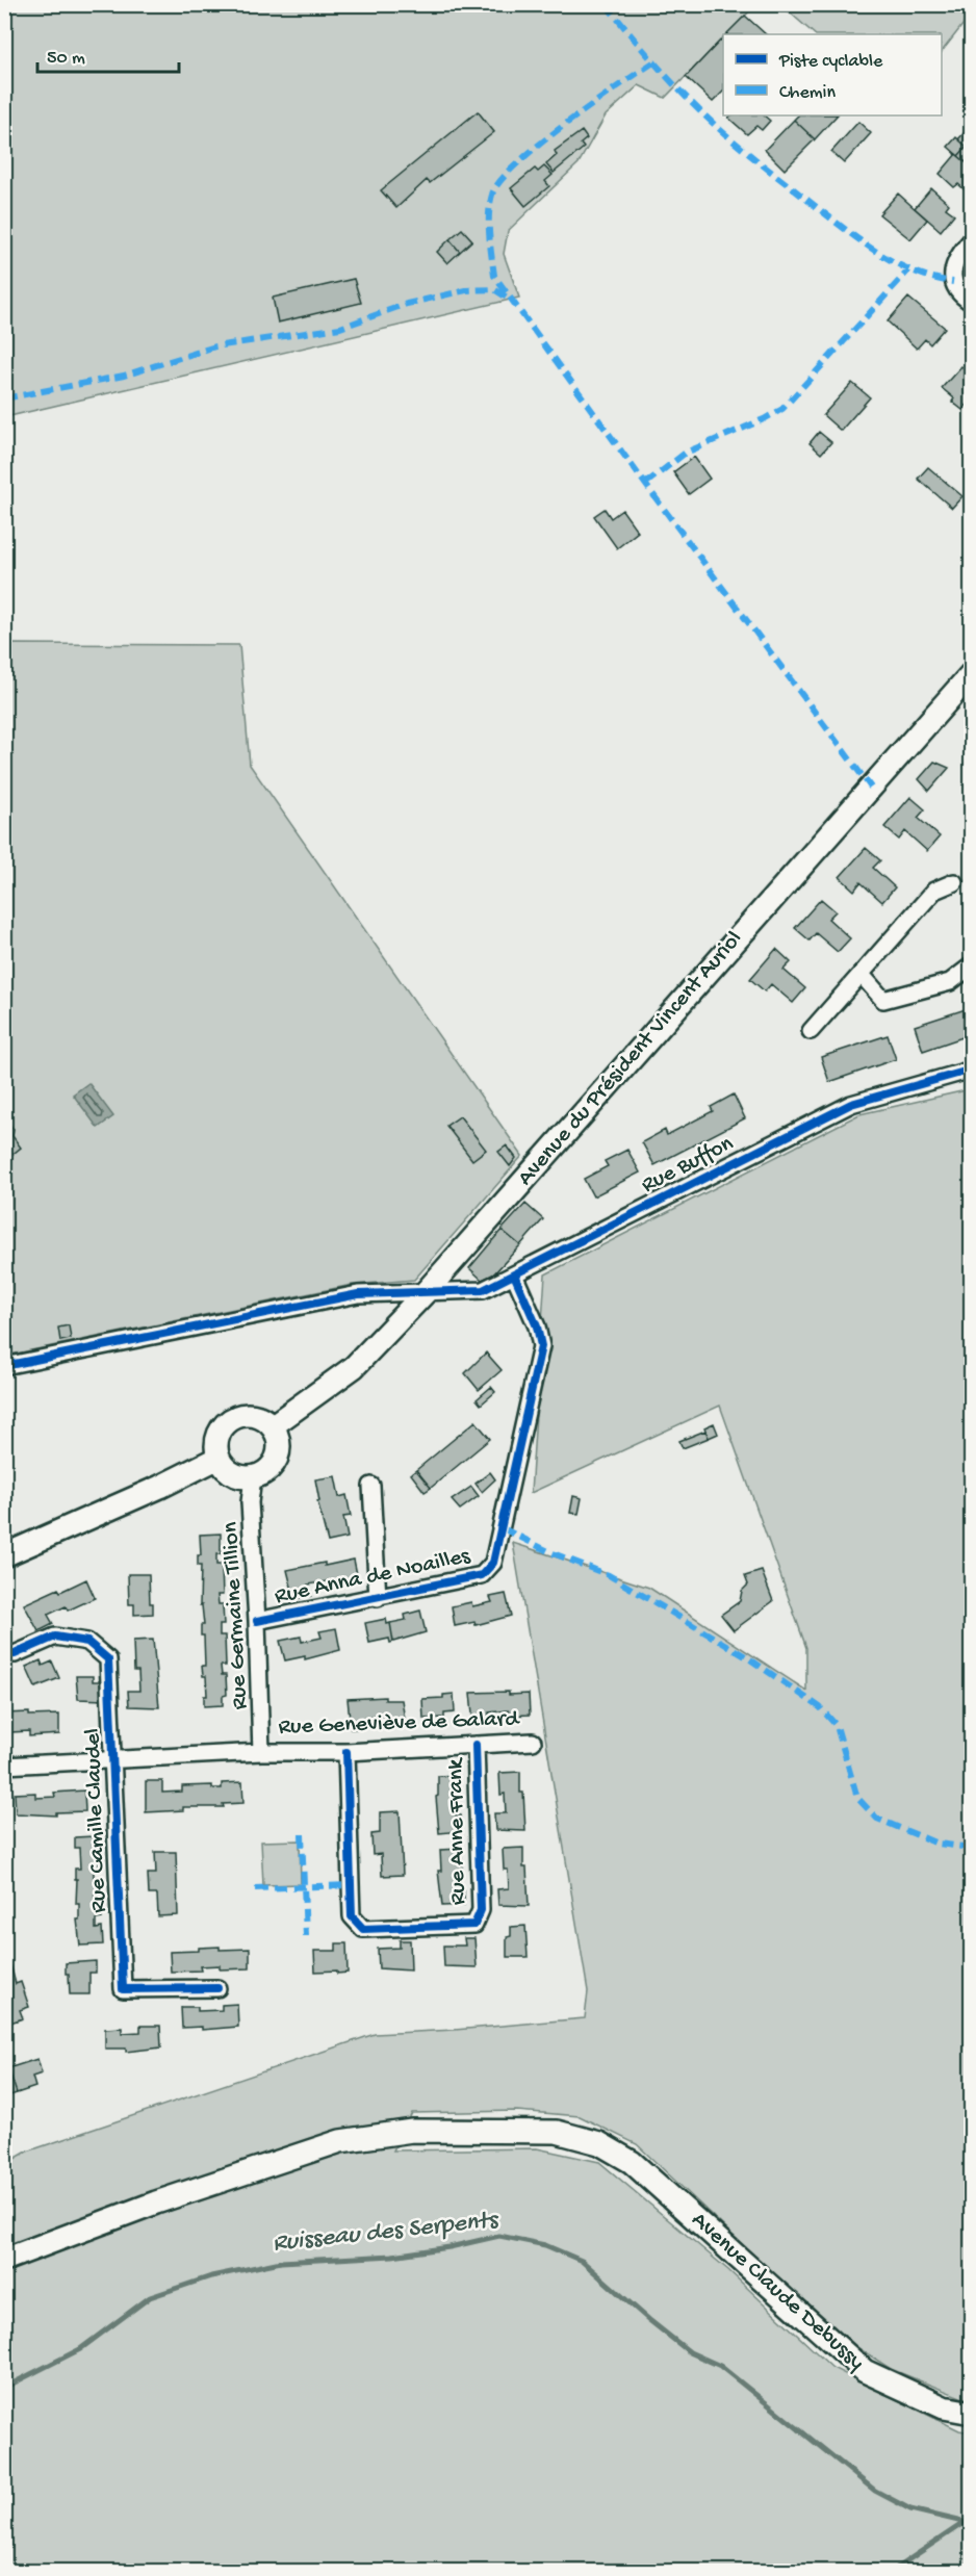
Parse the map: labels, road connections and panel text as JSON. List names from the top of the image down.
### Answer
{
  "streets": {
    "main road": ["Avenue du Président Vincent Auriol", "Avenue Claude Debussy"],
    "street": [
      "Rue Buffon",
      "Rue Anna de Noailles",
      "Rue Germaine Tillion",
      "Rue Geneviève de Galard",
      "Rue Camille Claudel",
      "Rue Anne Frank"
    ]
  },
  "crossings": [
    ["Avenue du Président Vincent Auriol", "Rue Buffon"],
    ["Avenue du Président Vincent Auriol", "Rue Germaine Tillion"],
    ["Rue Buffon", "Rue Anna de Noailles"],
    ["Rue Anna de Noailles", "Rue Germaine Tillion"],
    ["Rue Germaine Tillion", "Rue Geneviève de Galard"],
    ["Rue Geneviève de Galard", "Rue Camille Claudel"],
    ["Rue Geneviève de Galard", "Rue Anne Frank"]
  ],
  "water": ["Ruisseau des Serpents"],
  "legend": ["Piste cyclable", "Chemin"],
  "scale_bar": "50 m"
}
